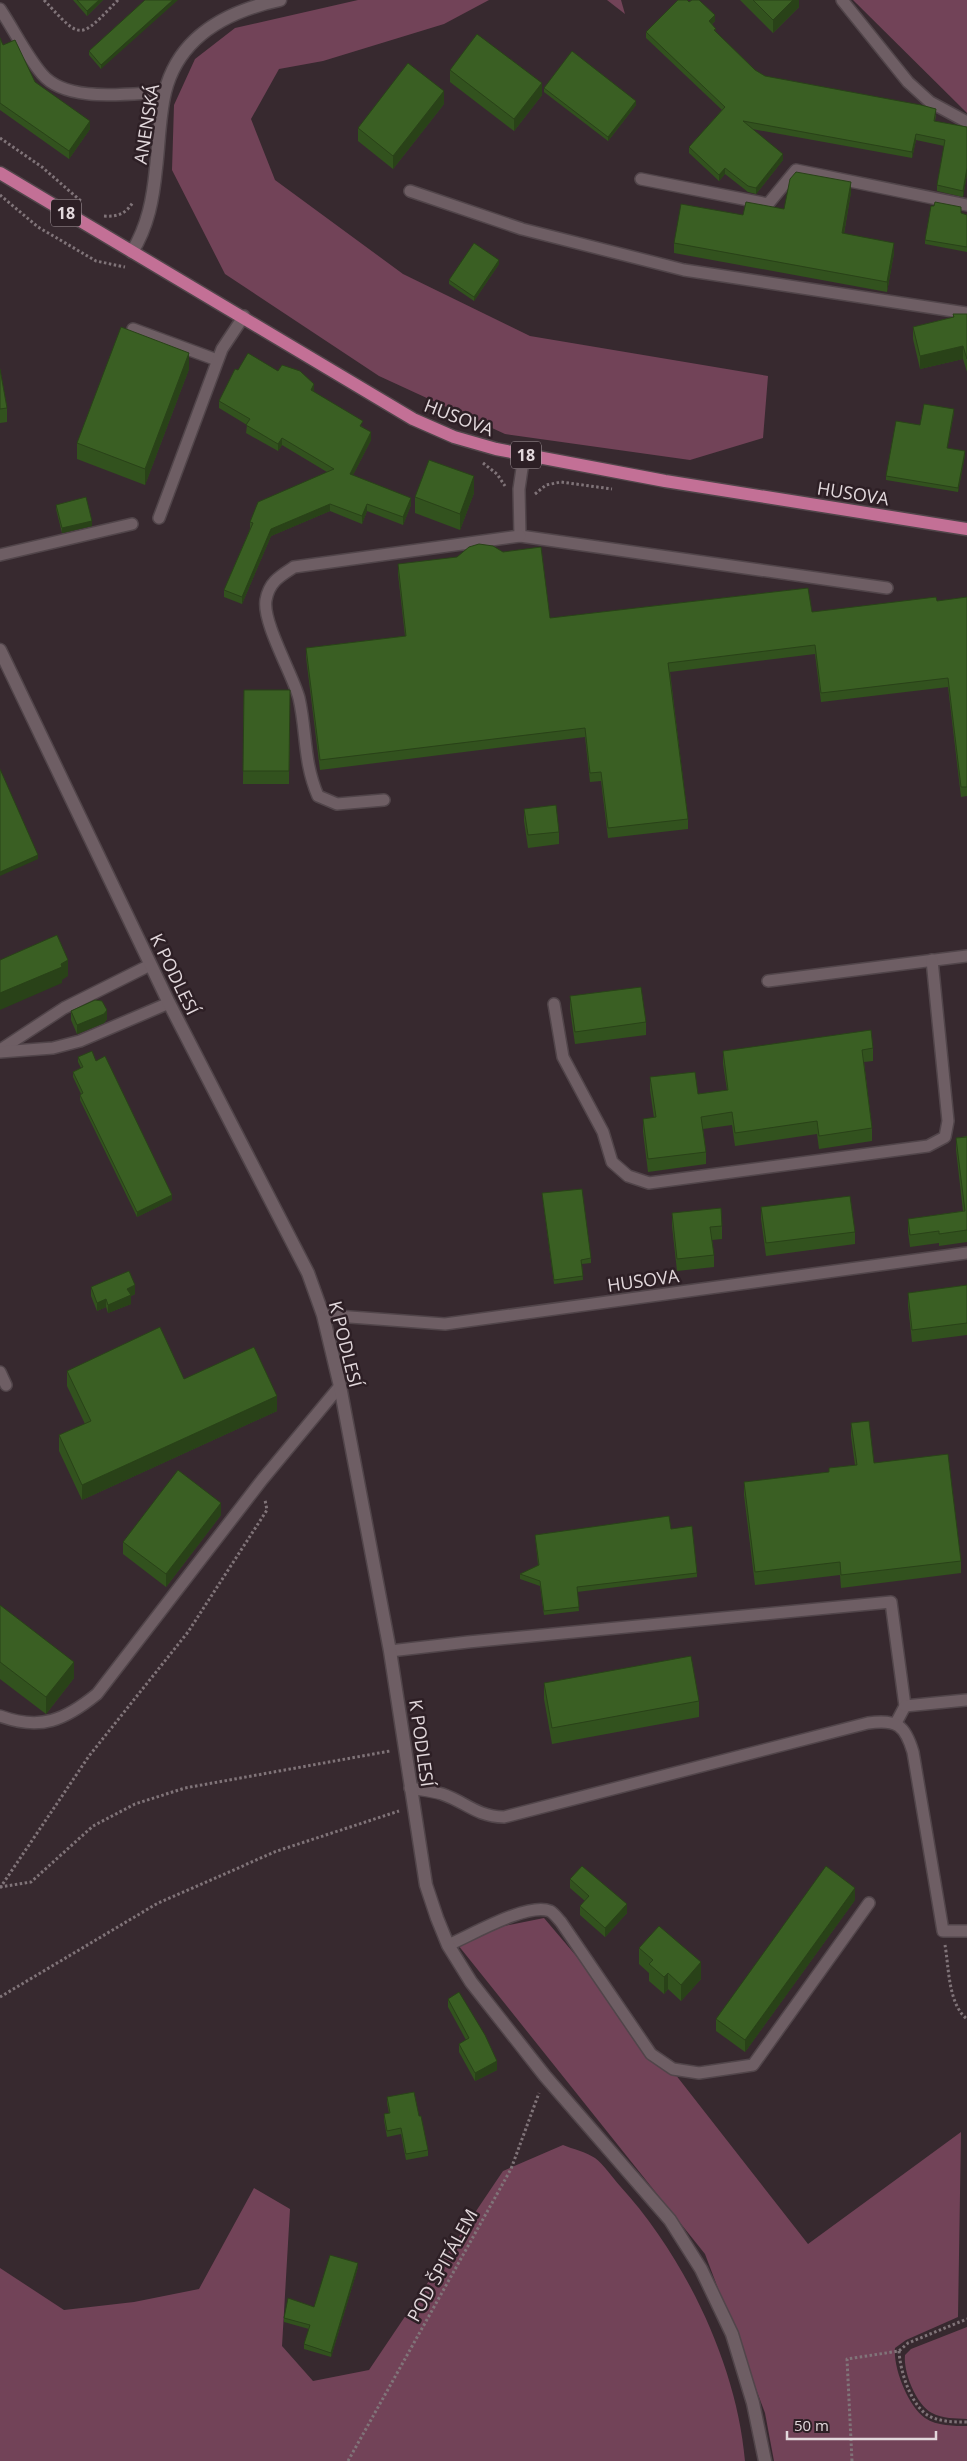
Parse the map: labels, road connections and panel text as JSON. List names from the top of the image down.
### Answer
{
  "streets": {
    "main road": ["18", "HUSOVA"],
    "street": ["ANENSKÁ", "K PODLESÍ"],
    "path": ["POD ŠPITÁLEM"]
  },
  "crossings": [
    ["ANENSKÁ", "HUSOVA"],
    ["HUSOVA", "K PODLESÍ"],
    ["K PODLESÍ", "POD ŠPITÁLEM"]
  ],
  "scale_bar": "50 m"
}
